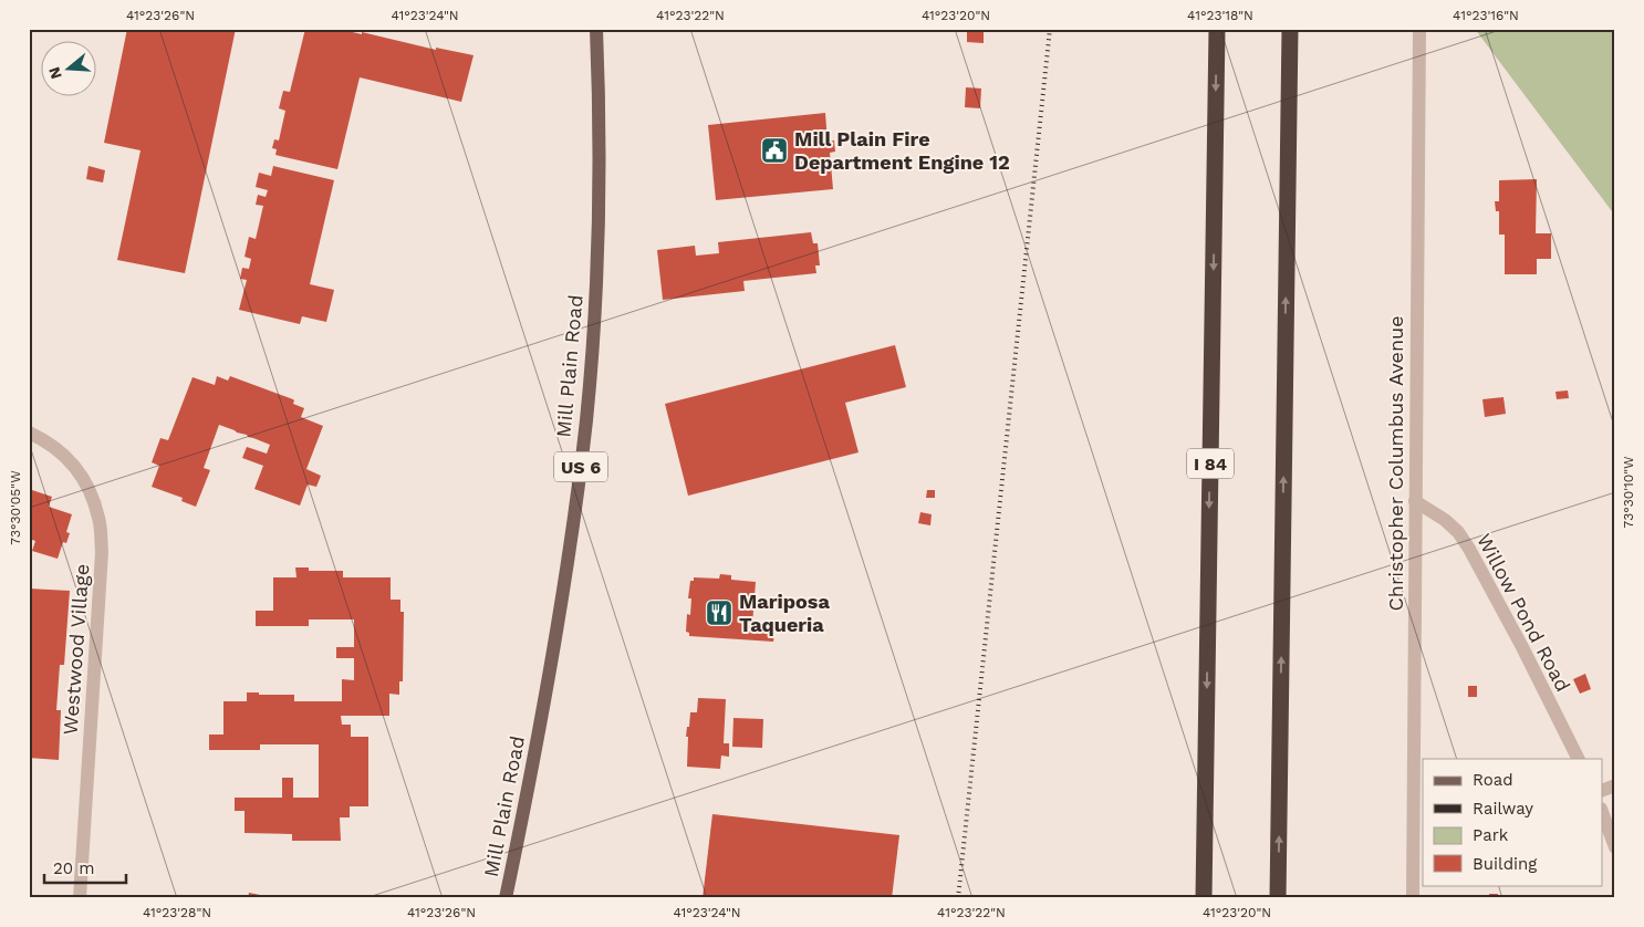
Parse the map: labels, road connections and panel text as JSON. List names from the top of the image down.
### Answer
{
  "streets": {
    "highway": ["I 84"],
    "main road": ["Mill Plain Road", "US 6"],
    "street": ["Christopher Columbus Avenue", "Willow Pond Road", "Westwood Village"]
  },
  "crossings": [
    ["Christopher Columbus Avenue", "Willow Pond Road"]
  ],
  "places": {
    "public building": ["Mill Plain Fire Department Engine 12"],
    "restaurant": ["Mariposa Taqueria"]
  },
  "legend": [
    "Road",
    "Railway",
    "Park",
    "Building"
  ],
  "scale_bar": "20 m",
  "north": "left",
  "coordinates": [
    "41°23'26\"N",
    "41°23'24\"N",
    "41°23'22\"N",
    "41°23'20\"N",
    "41°23'18\"N",
    "41°23'16\"N",
    "73°30'10\"W",
    "73°30'05\"W",
    "41°23'28\"N"
  ]
}
